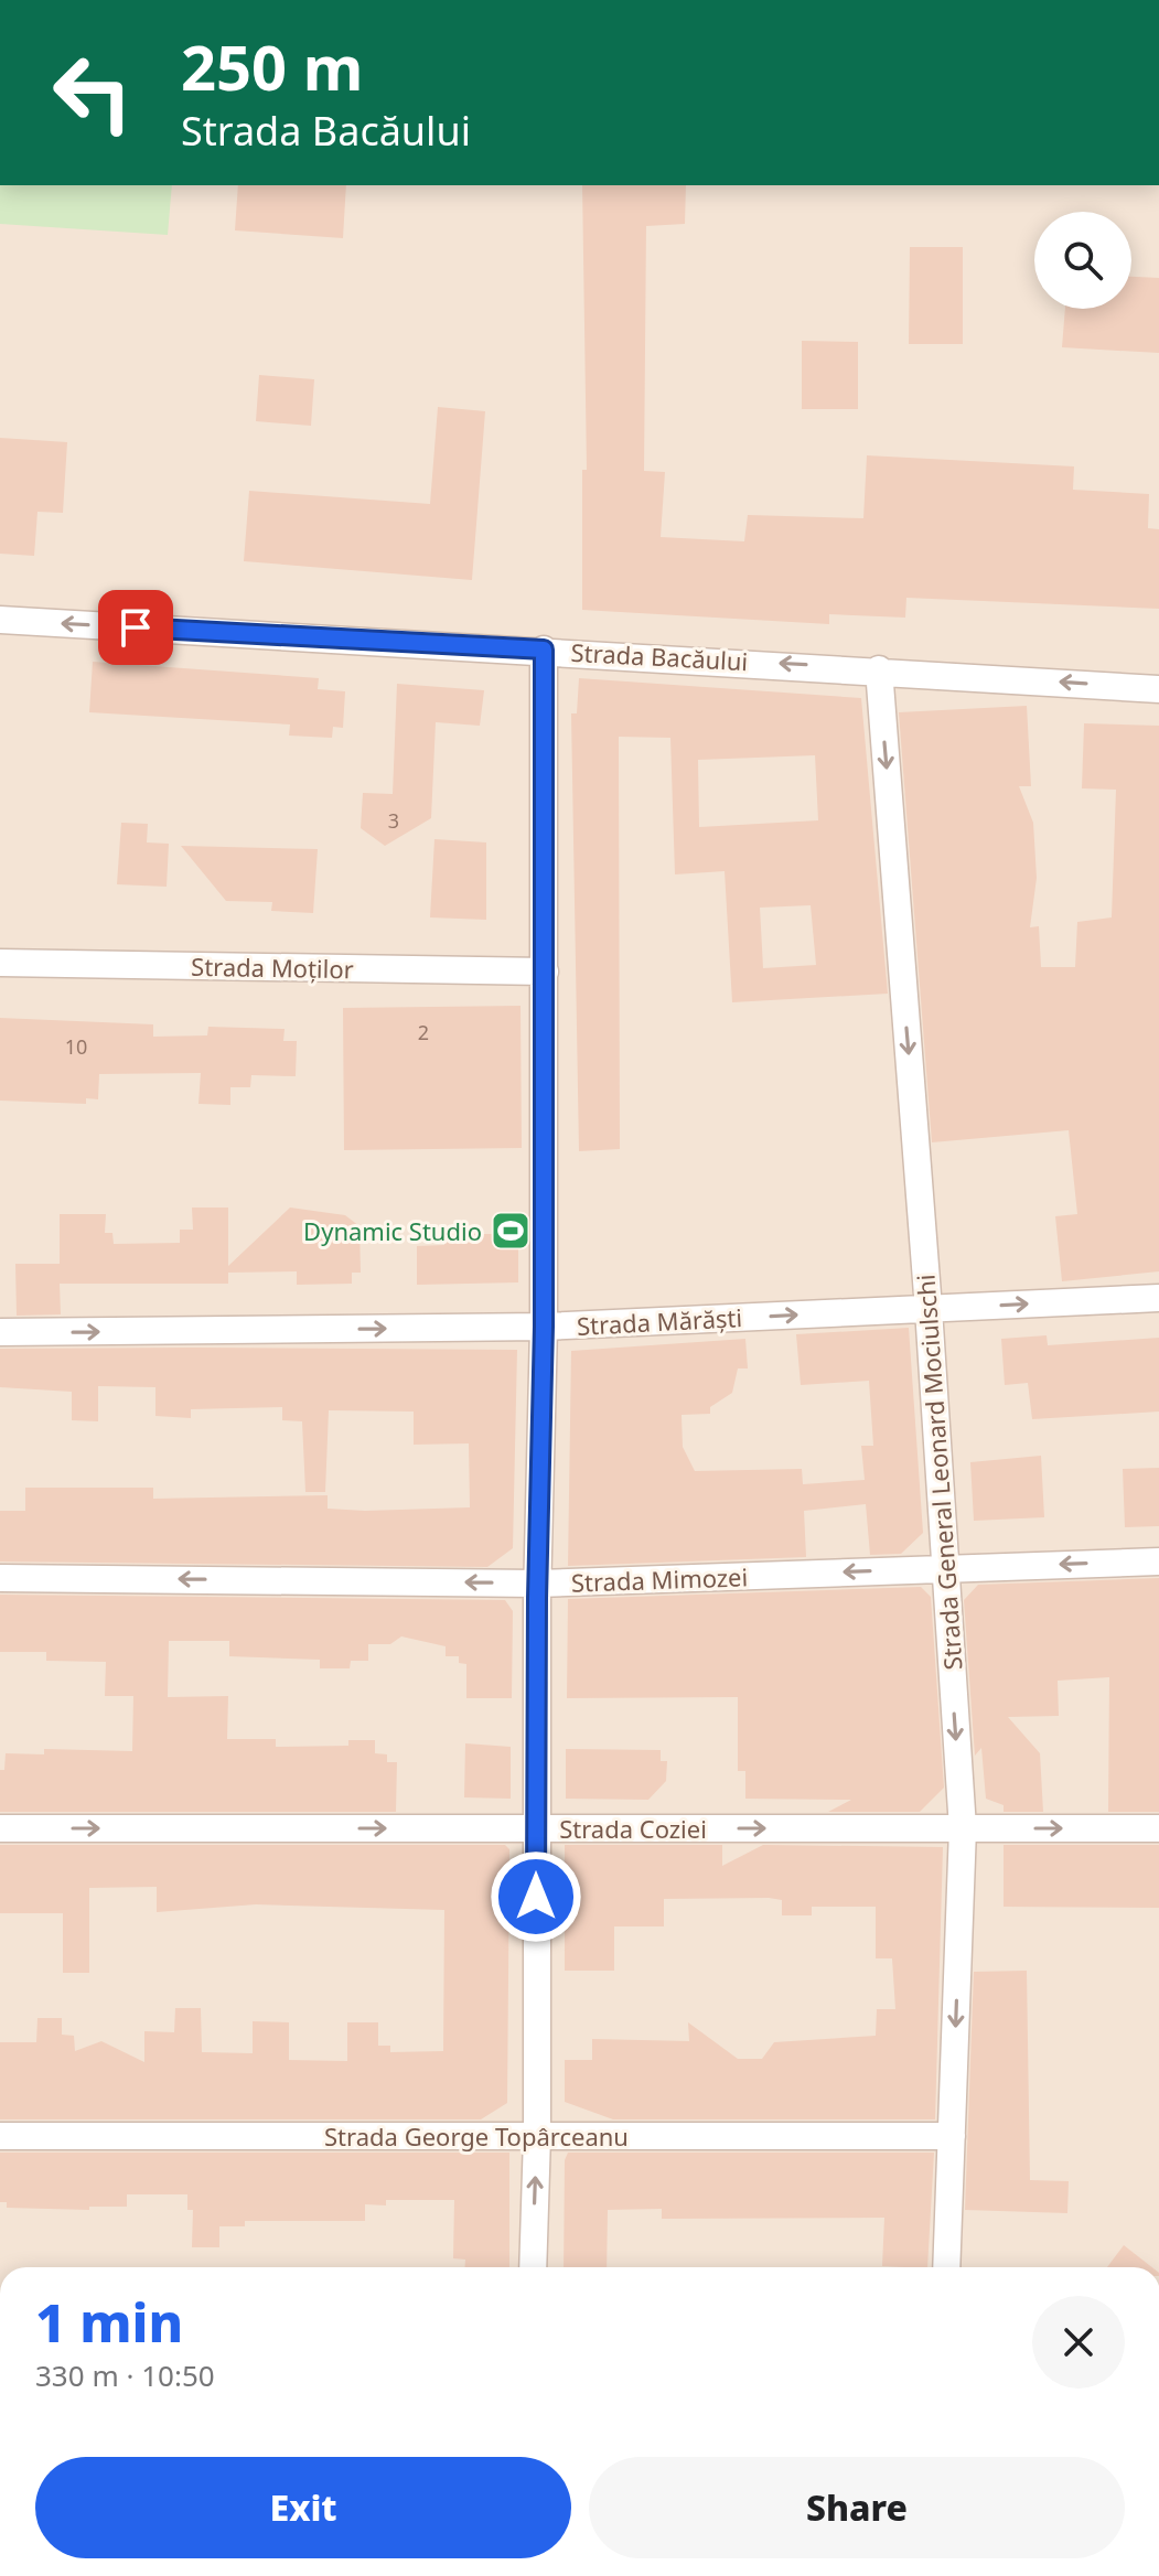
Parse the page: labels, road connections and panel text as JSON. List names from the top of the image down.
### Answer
{
  "streets": {
    "street": [
      "Strada Bacăului",
      "Strada Moților",
      "Strada Mărăști",
      "Strada General Leonard Mociulschi",
      "Strada Mimozei",
      "Strada Coziei",
      "Strada George Topârceanu"
    ]
  },
  "crossings": [
    ["Strada Bacăului", "Strada General Leonard Mociulschi"],
    ["Strada Mărăști", "Strada General Leonard Mociulschi"],
    ["Strada General Leonard Mociulschi", "Strada Mimozei"],
    ["Strada General Leonard Mociulschi", "Strada Coziei"],
    ["Strada General Leonard Mociulschi", "Strada George Topârceanu"]
  ],
  "one_way": [
    "Strada Bacăului",
    "Strada Mărăști",
    "Strada General Leonard Mociulschi",
    "Strada Mimozei",
    "Strada Coziei"
  ],
  "places": {
    "sports": ["Dynamic Studio"]
  },
  "house_numbers": ["3", "2", "10"],
  "page": {
    "turn": ["250 m", "Strada Bacăului"],
    "heading": ["1 min", "330 m · 10:50"],
    "buttons": ["Exit", "Share"]
  }
}
